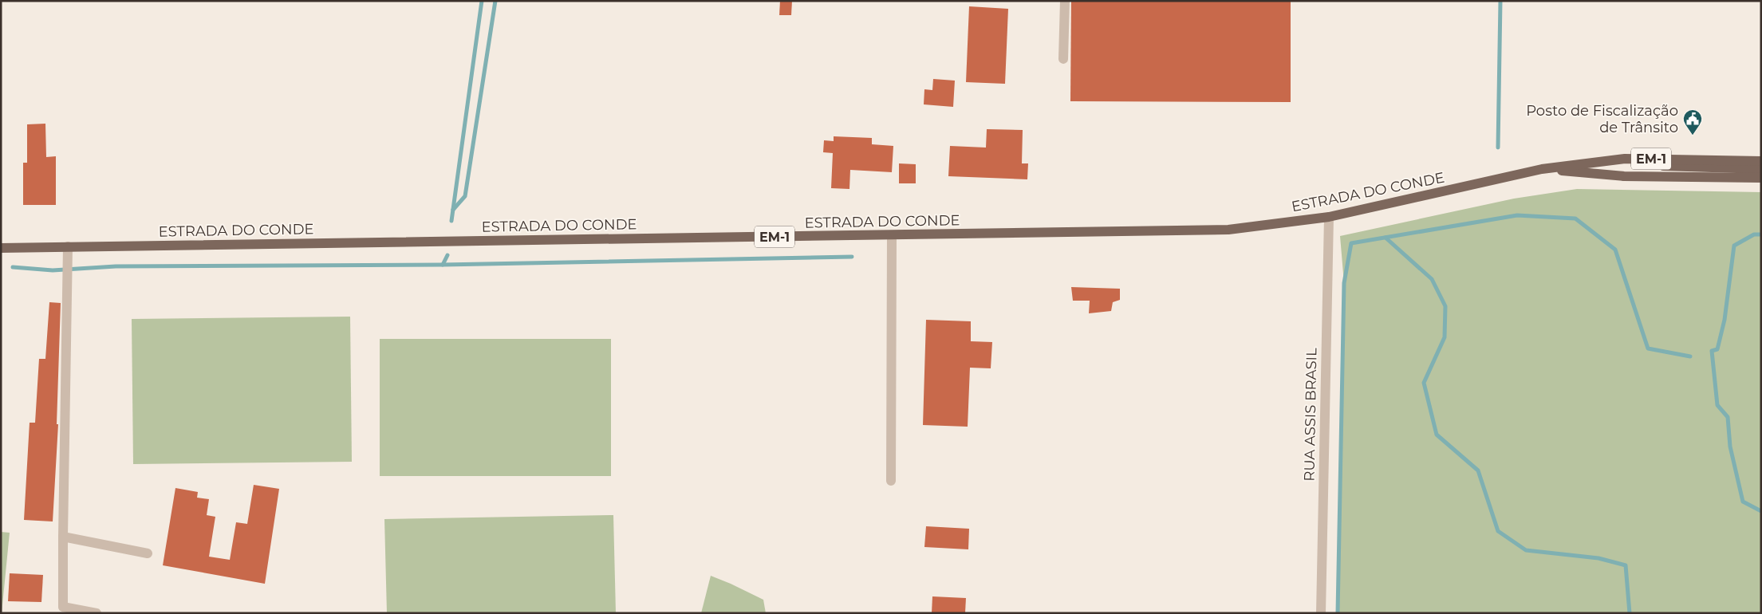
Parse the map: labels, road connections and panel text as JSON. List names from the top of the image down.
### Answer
{
  "streets": {
    "main road": ["EM-1", "ESTRADA DO CONDE"],
    "street": ["RUA ASSIS BRASIL"]
  },
  "crossings": [
    ["ESTRADA DO CONDE", "RUA ASSIS BRASIL"]
  ],
  "places": {
    "public building": ["Posto de Fiscalização de Trânsito"]
  }
}
